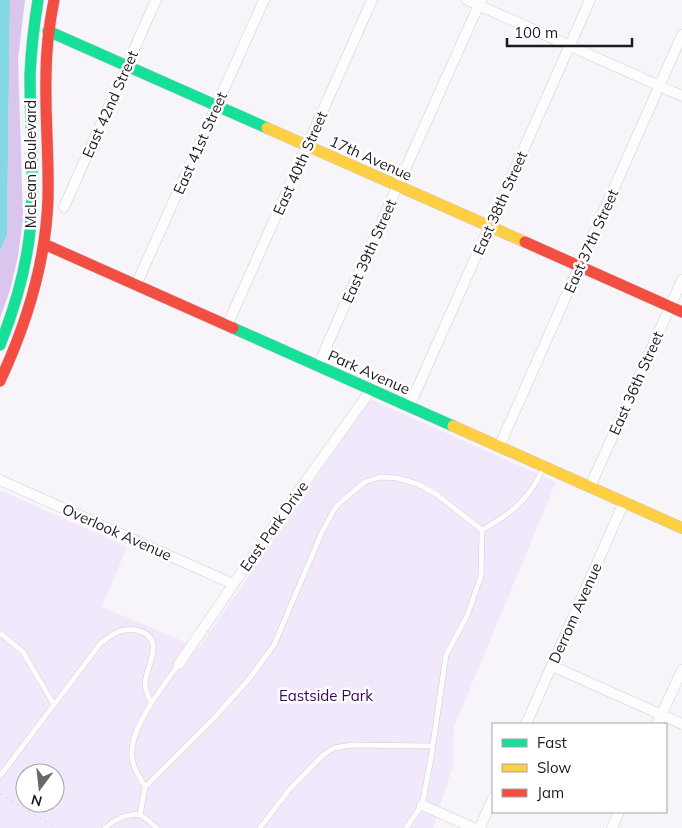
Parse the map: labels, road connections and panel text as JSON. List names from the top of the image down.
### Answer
{
  "streets": {
    "street": [
      "East 42nd Street",
      "East 41st Street",
      "17th Avenue",
      "East 40th Street",
      "McLean Boulevard",
      "East 38th Street",
      "East 37th Street",
      "East 39th Street",
      "Park Avenue",
      "East 36th Street",
      "East Park Drive",
      "Overlook Avenue",
      "Derrom Avenue"
    ]
  },
  "crossings": [
    ["East 42nd Street", "17th Avenue"],
    ["East 41st Street", "17th Avenue"],
    ["East 41st Street", "Park Avenue"],
    ["17th Avenue", "East 40th Street"],
    ["17th Avenue", "McLean Boulevard"],
    ["17th Avenue", "East 38th Street"],
    ["17th Avenue", "East 37th Street"],
    ["17th Avenue", "East 39th Street"],
    ["17th Avenue", "East 36th Street"],
    ["East 40th Street", "Park Avenue"],
    ["McLean Boulevard", "Park Avenue"],
    ["East 38th Street", "Park Avenue"],
    ["East 37th Street", "Park Avenue"],
    ["East 39th Street", "Park Avenue"],
    ["Park Avenue", "East 36th Street"],
    ["Park Avenue", "East Park Drive"],
    ["Park Avenue", "Derrom Avenue"],
    ["East Park Drive", "Overlook Avenue"]
  ],
  "parks": ["Eastside Park"],
  "legend": ["Fast", "Slow", "Jam"],
  "scale_bar": "100 m",
  "north": "bottom"
}
